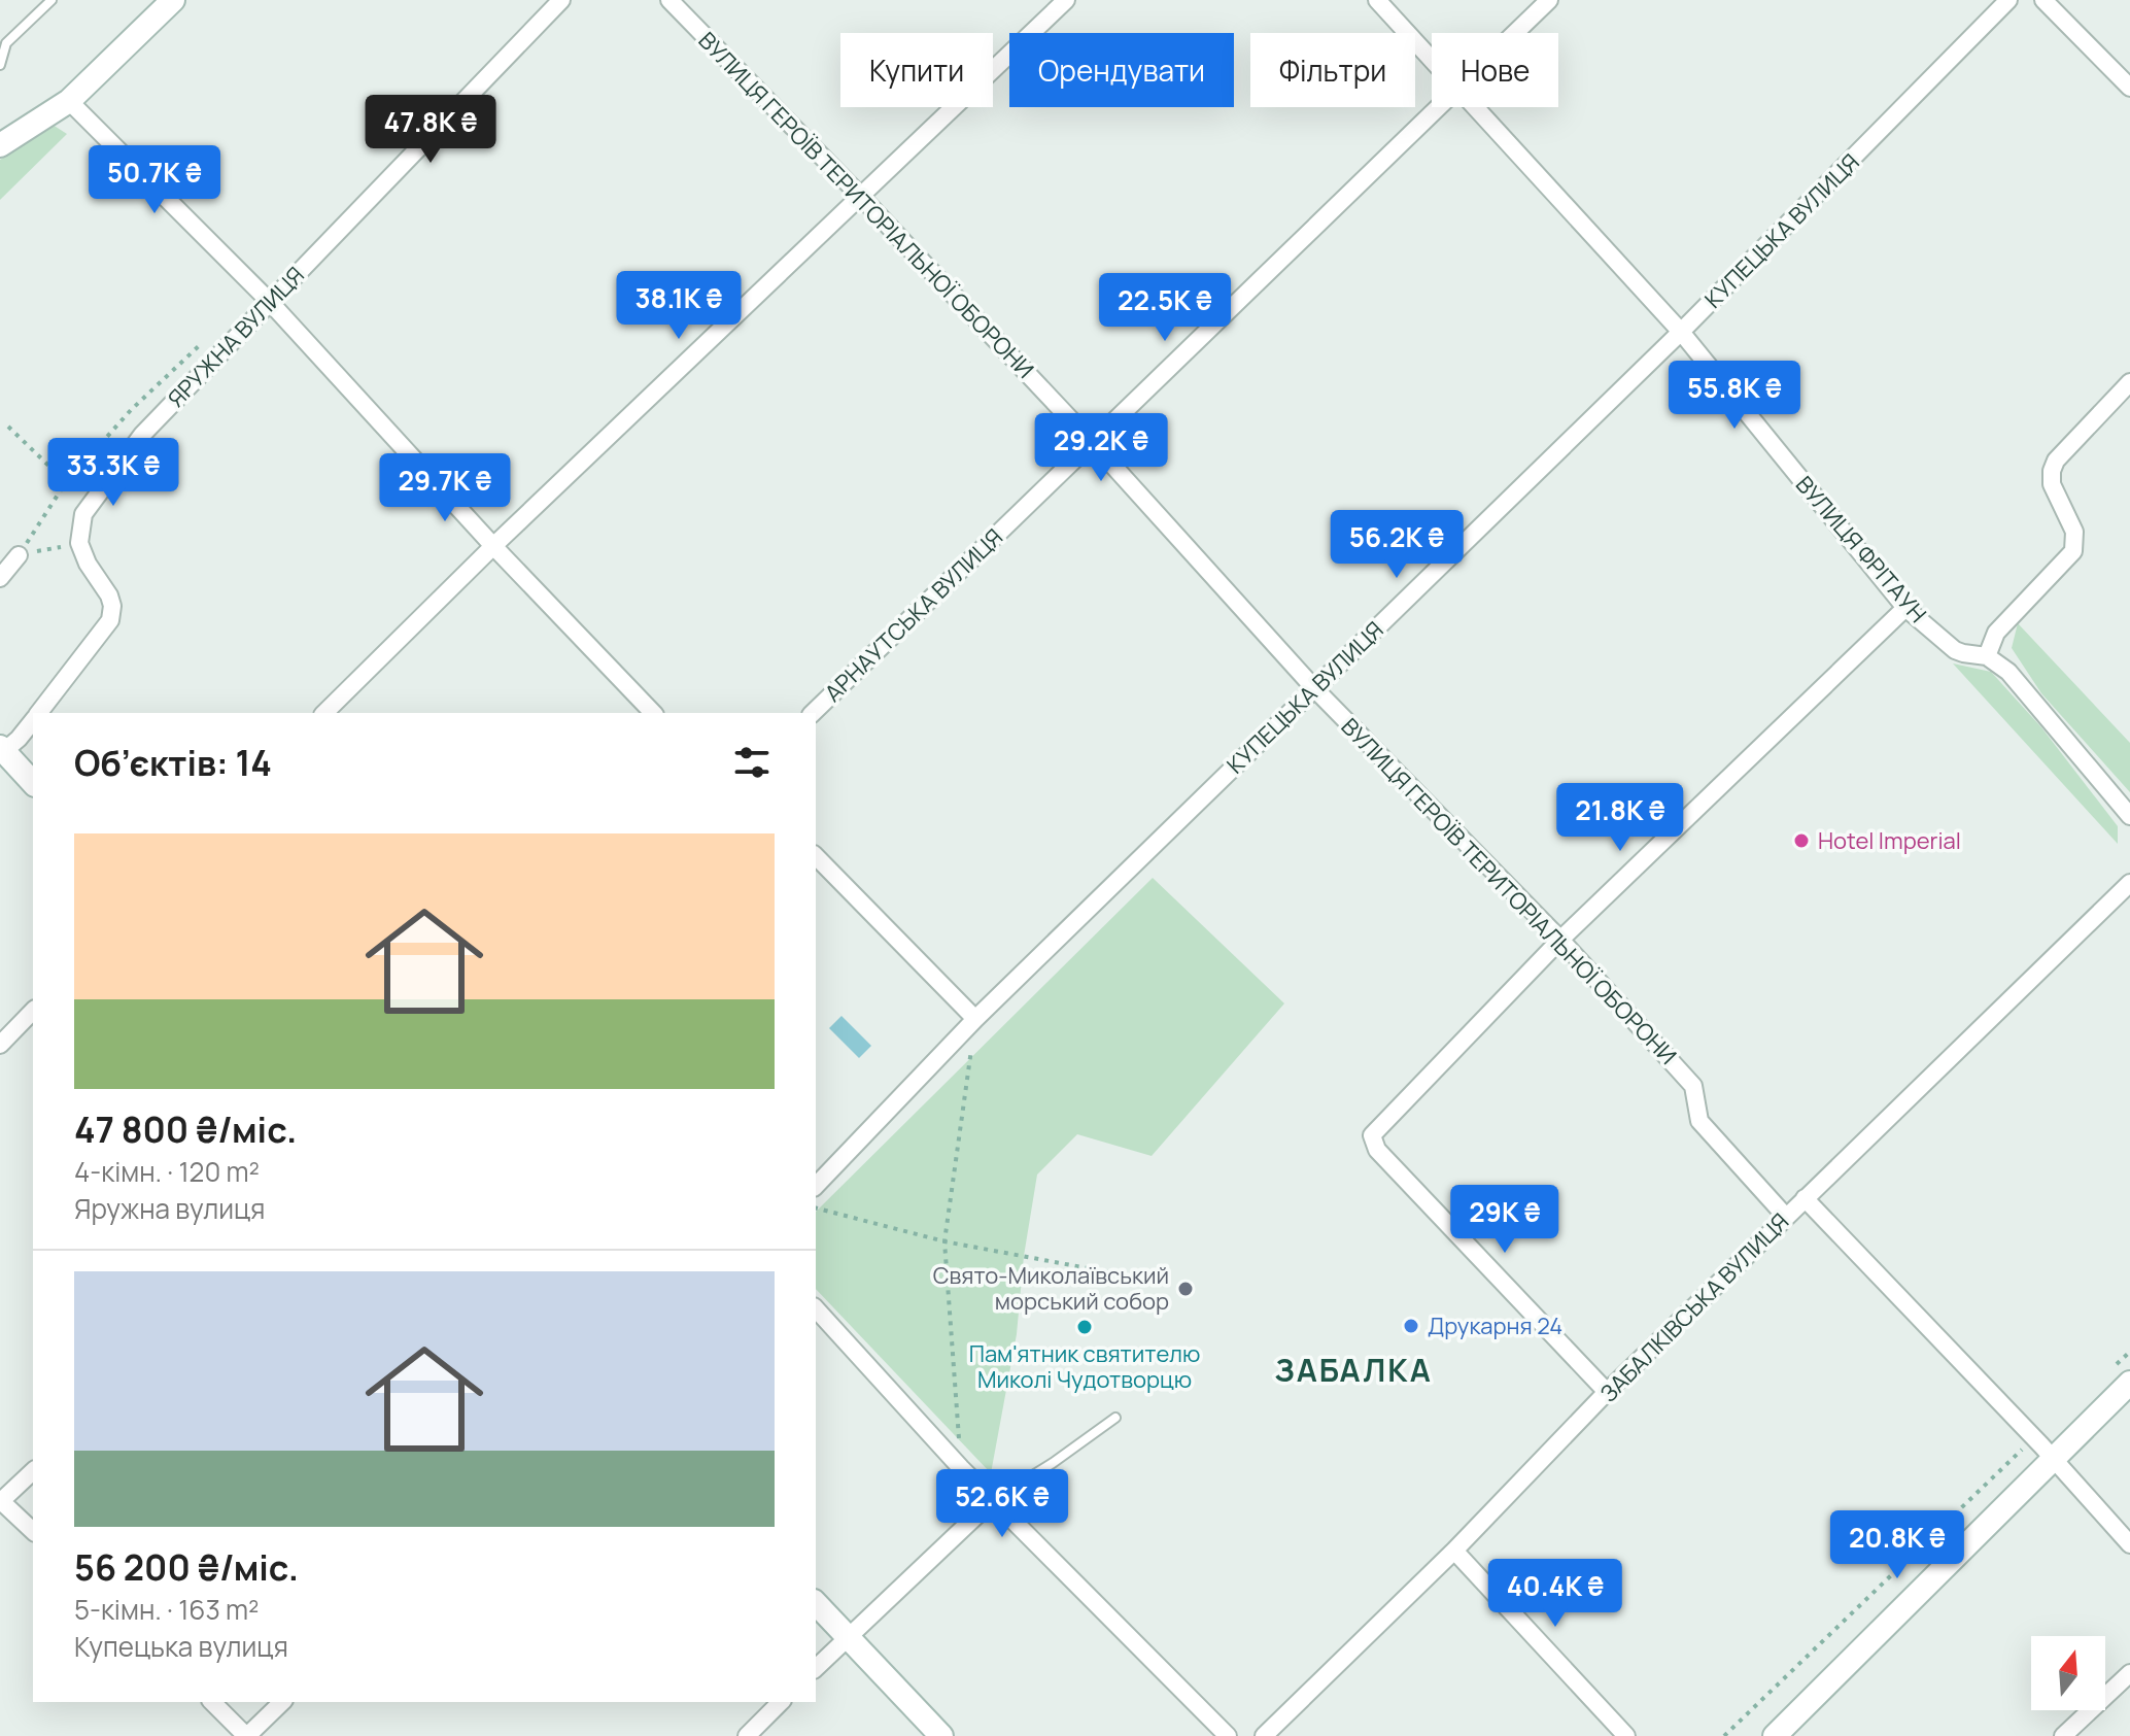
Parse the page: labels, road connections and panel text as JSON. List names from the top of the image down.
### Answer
{
  "streets": {
    "street": [
      "ВУЛИЦЯ ГЕРОЇВ ТЕРИТОРІАЛЬНОЇ ОБОРОНИ",
      "КУПЕЦЬКА ВУЛИЦЯ",
      "ЯРУЖНА ВУЛИЦЯ",
      "ВУЛИЦЯ ФРІТАУН",
      "АРНАУТСЬКА ВУЛИЦЯ",
      "ЗАБАЛКІВСЬКА ВУЛИЦЯ"
    ]
  },
  "crossings": [
    ["ВУЛИЦЯ ГЕРОЇВ ТЕРИТОРІАЛЬНОЇ ОБОРОНИ", "КУПЕЦЬКА ВУЛИЦЯ"],
    ["ВУЛИЦЯ ГЕРОЇВ ТЕРИТОРІАЛЬНОЇ ОБОРОНИ", "АРНАУТСЬКА ВУЛИЦЯ"],
    ["ВУЛИЦЯ ГЕРОЇВ ТЕРИТОРІАЛЬНОЇ ОБОРОНИ", "ЗАБАЛКІВСЬКА ВУЛИЦЯ"],
    ["КУПЕЦЬКА ВУЛИЦЯ", "ВУЛИЦЯ ФРІТАУН"]
  ],
  "districts": ["ЗАБАЛКА"],
  "places": [
    "Hotel Imperial",
    "Свято-Миколаївський морський собор",
    "Друкарня 24",
    "Пам'ятник святителю Миколі Чудотворцю"
  ],
  "north": "top",
  "page": {
    "chip": [
      "Купити",
      "Орендувати",
      "Фільтри",
      "Нове"
    ],
    "price": [
      "47.8K ₴",
      "50.7K ₴",
      "38.1K ₴",
      "22.5K ₴",
      "55.8K ₴",
      "29.2K ₴",
      "33.3K ₴",
      "29.7K ₴",
      "56.2K ₴",
      "21.8K ₴",
      "29K ₴",
      "52.6K ₴",
      "20.8K ₴",
      "40.4K ₴"
    ],
    "heading": "Об’єктів: 14",
    "list": [
      {
        "name": "47 800 ₴/міс.",
        "note": "4-кімн. · 120 m² · Яружна вулиця"
      },
      {
        "name": "56 200 ₴/міс.",
        "note": "5-кімн. · 163 m² · Купецька вулиця"
      }
    ]
  }
}
